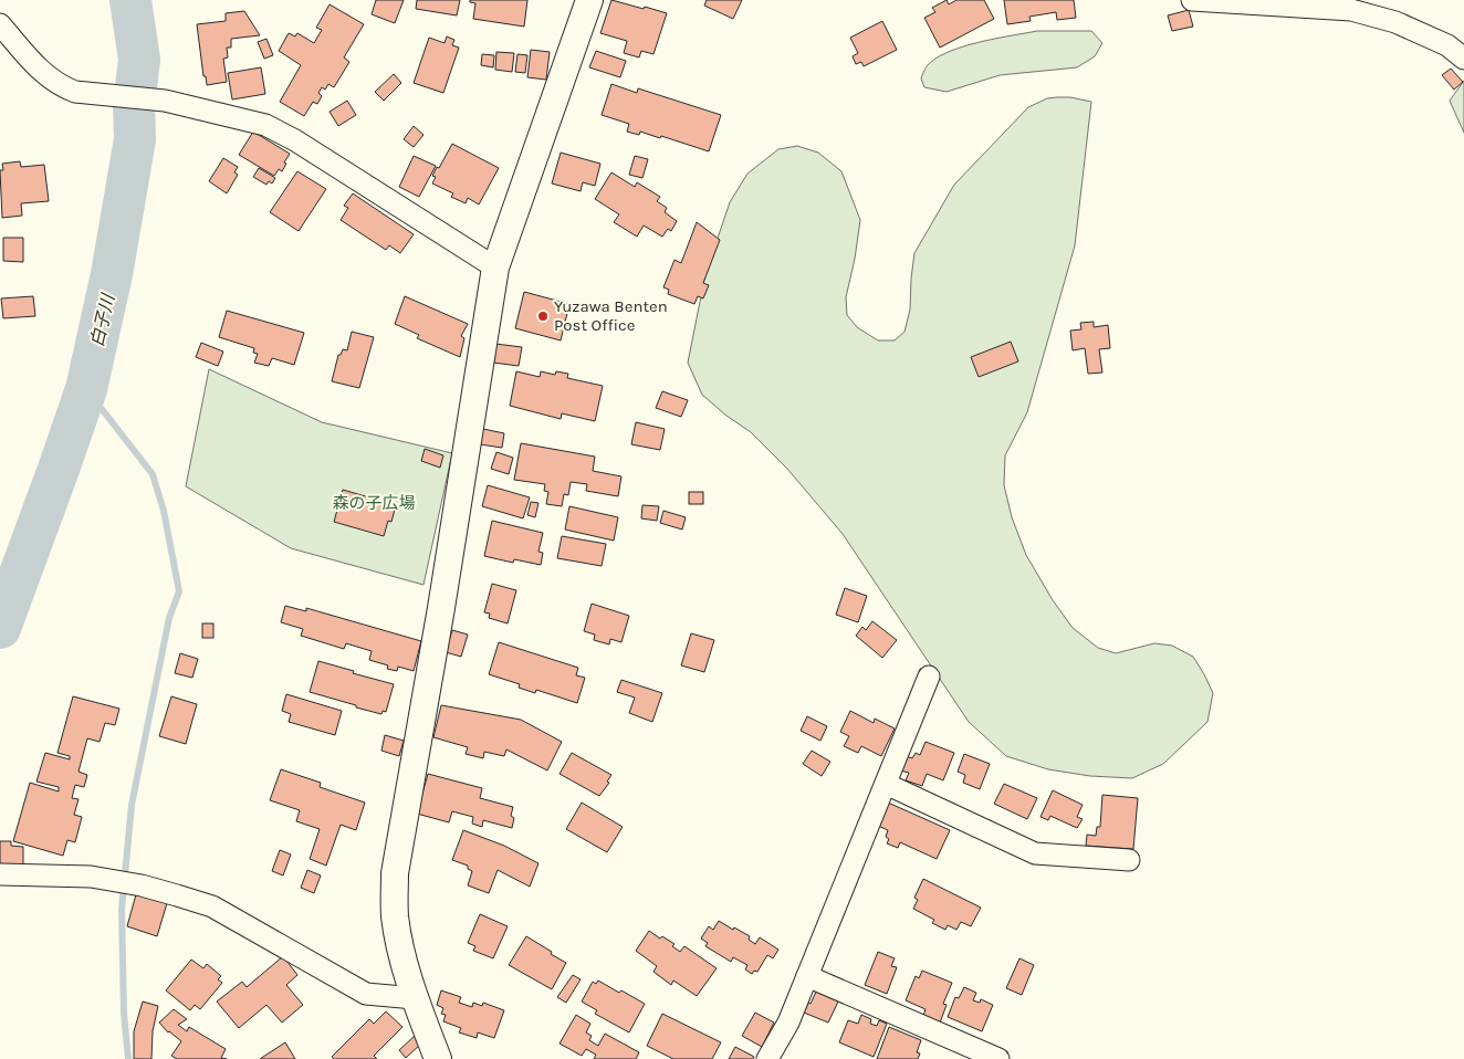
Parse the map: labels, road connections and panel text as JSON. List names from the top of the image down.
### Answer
{
  "water": ["白子川"],
  "parks": ["森の子広場"],
  "places": ["Yuzawa Benten Post Office"]
}
